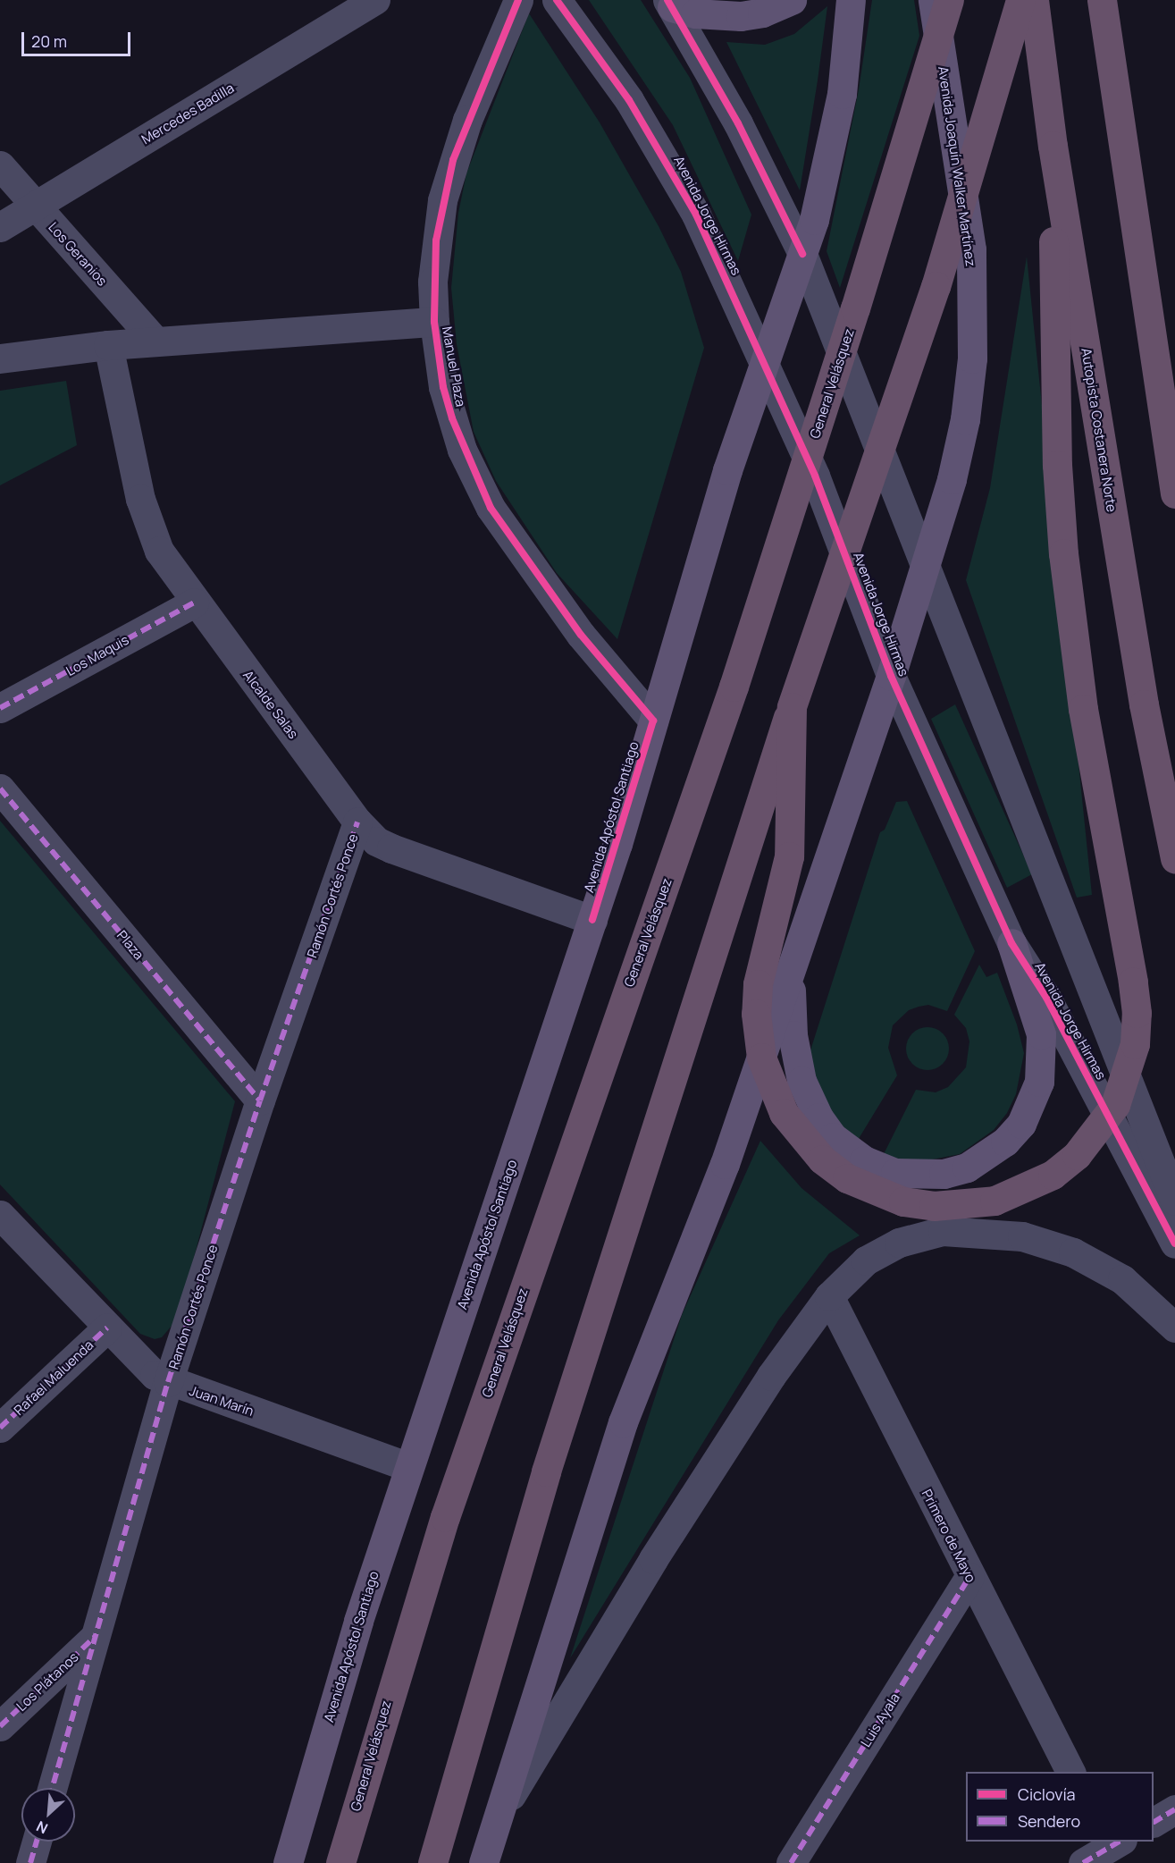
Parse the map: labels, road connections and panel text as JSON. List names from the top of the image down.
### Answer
{
  "streets": {
    "highway": ["General Velásquez", "Autopista Costanera Norte"],
    "main road": ["Avenida Joaquín Walker Martínez", "Avenida Apóstol Santiago"],
    "street": [
      "Mercedes Badilla",
      "Avenida Jorge Hirmas",
      "Los Geranios",
      "Manuel Plaza",
      "Los Maquis",
      "Alcalde Salas",
      "Ramón Cortés Ponce",
      "Plaza",
      "Rafael Maluenda",
      "Juan Marín",
      "Primero de Mayo",
      "Los Plátanos",
      "Luis Ayala"
    ]
  },
  "crossings": [
    ["Mercedes Badilla", "Los Geranios"],
    ["Avenida Joaquín Walker Martínez", "Avenida Jorge Hirmas"],
    ["Avenida Jorge Hirmas", "Avenida Apóstol Santiago"],
    ["Manuel Plaza", "Avenida Apóstol Santiago"],
    ["Los Maquis", "Alcalde Salas"],
    ["Alcalde Salas", "Avenida Apóstol Santiago"],
    ["Alcalde Salas", "Ramón Cortés Ponce"],
    ["Avenida Apóstol Santiago", "Juan Marín"],
    ["Ramón Cortés Ponce", "Plaza"],
    ["Ramón Cortés Ponce", "Juan Marín"],
    ["Ramón Cortés Ponce", "Los Plátanos"],
    ["Rafael Maluenda", "Juan Marín"],
    ["Primero de Mayo", "Luis Ayala"]
  ],
  "legend": ["Ciclovía", "Sendero"],
  "scale_bar": "20 m",
  "north": "bottom left"
}
